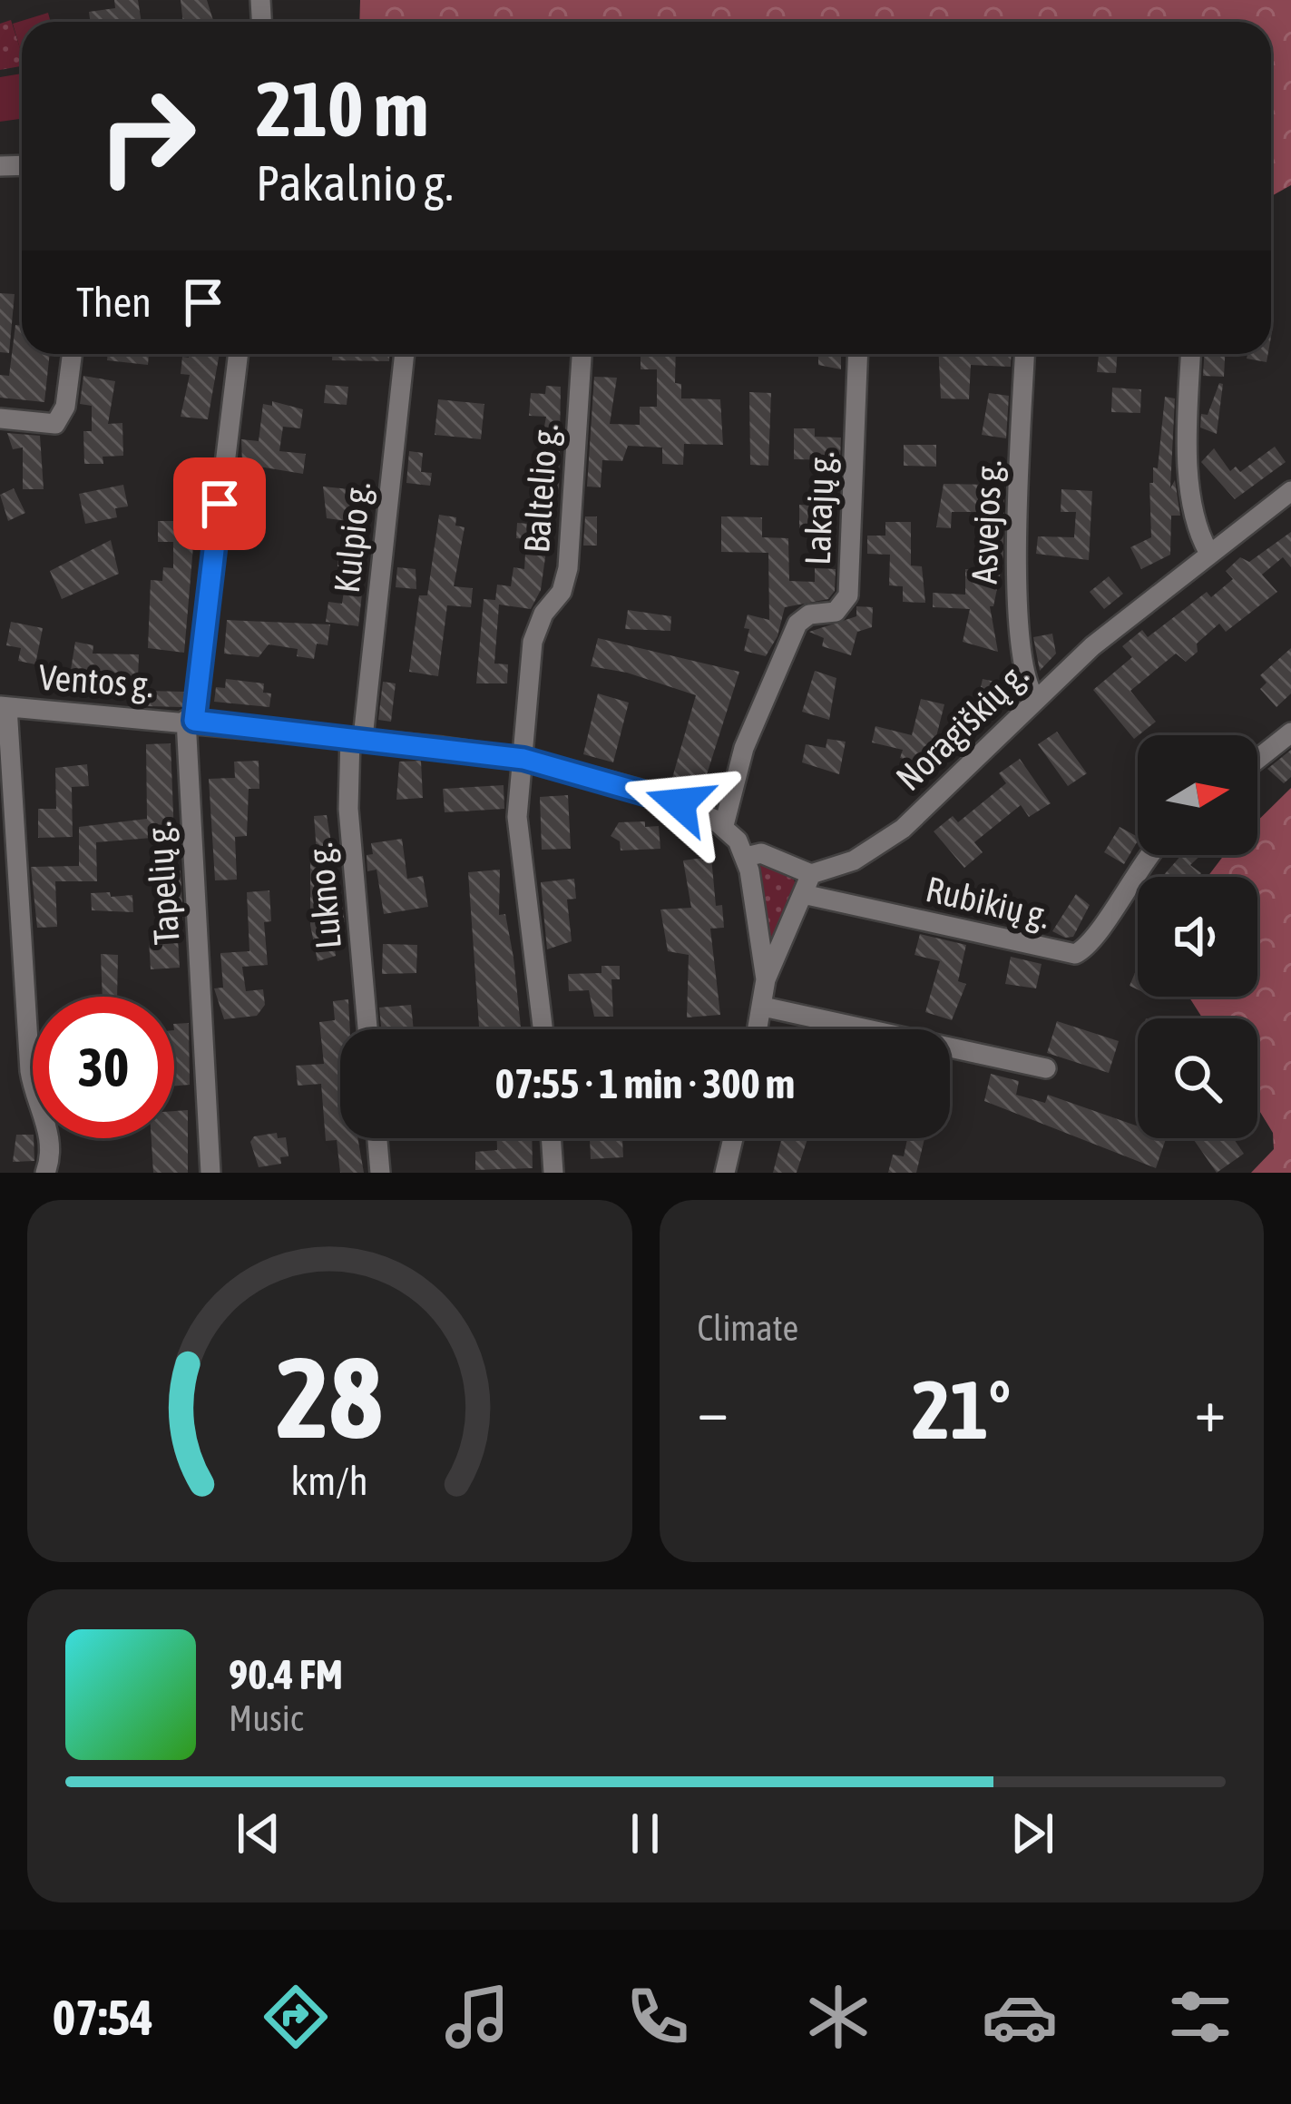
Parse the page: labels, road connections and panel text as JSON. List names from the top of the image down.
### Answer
{
  "streets": {
    "street": [
      "Baltelio g.",
      "Lakajų g.",
      "Asvejos g.",
      "Kulpio g.",
      "Ventos g.",
      "Noragiškių g.",
      "Tapelių g.",
      "Lukno g.",
      "Rubikių g."
    ]
  },
  "crossings": [
    ["Baltelio g.", "Ventos g."],
    ["Lakajų g.", "Ventos g."],
    ["Asvejos g.", "Noragiškių g."],
    ["Kulpio g.", "Ventos g."],
    ["Kulpio g.", "Lukno g."],
    ["Ventos g.", "Tapelių g."],
    ["Ventos g.", "Lukno g."],
    ["Noragiškių g.", "Rubikių g."]
  ],
  "north": "right",
  "page": {
    "turn": ["210 m", "Pakalnio g."],
    "then": "Then",
    "limit": "30",
    "trip": "07:55 · 1 min · 300 m",
    "tile": "Climate",
    "heat": ["−", "21°", "+"],
    "song": ["90.4 FM", "Music"],
    "tabs": "07:54",
    "gauge": ["28", "km/h"]
  }
}
